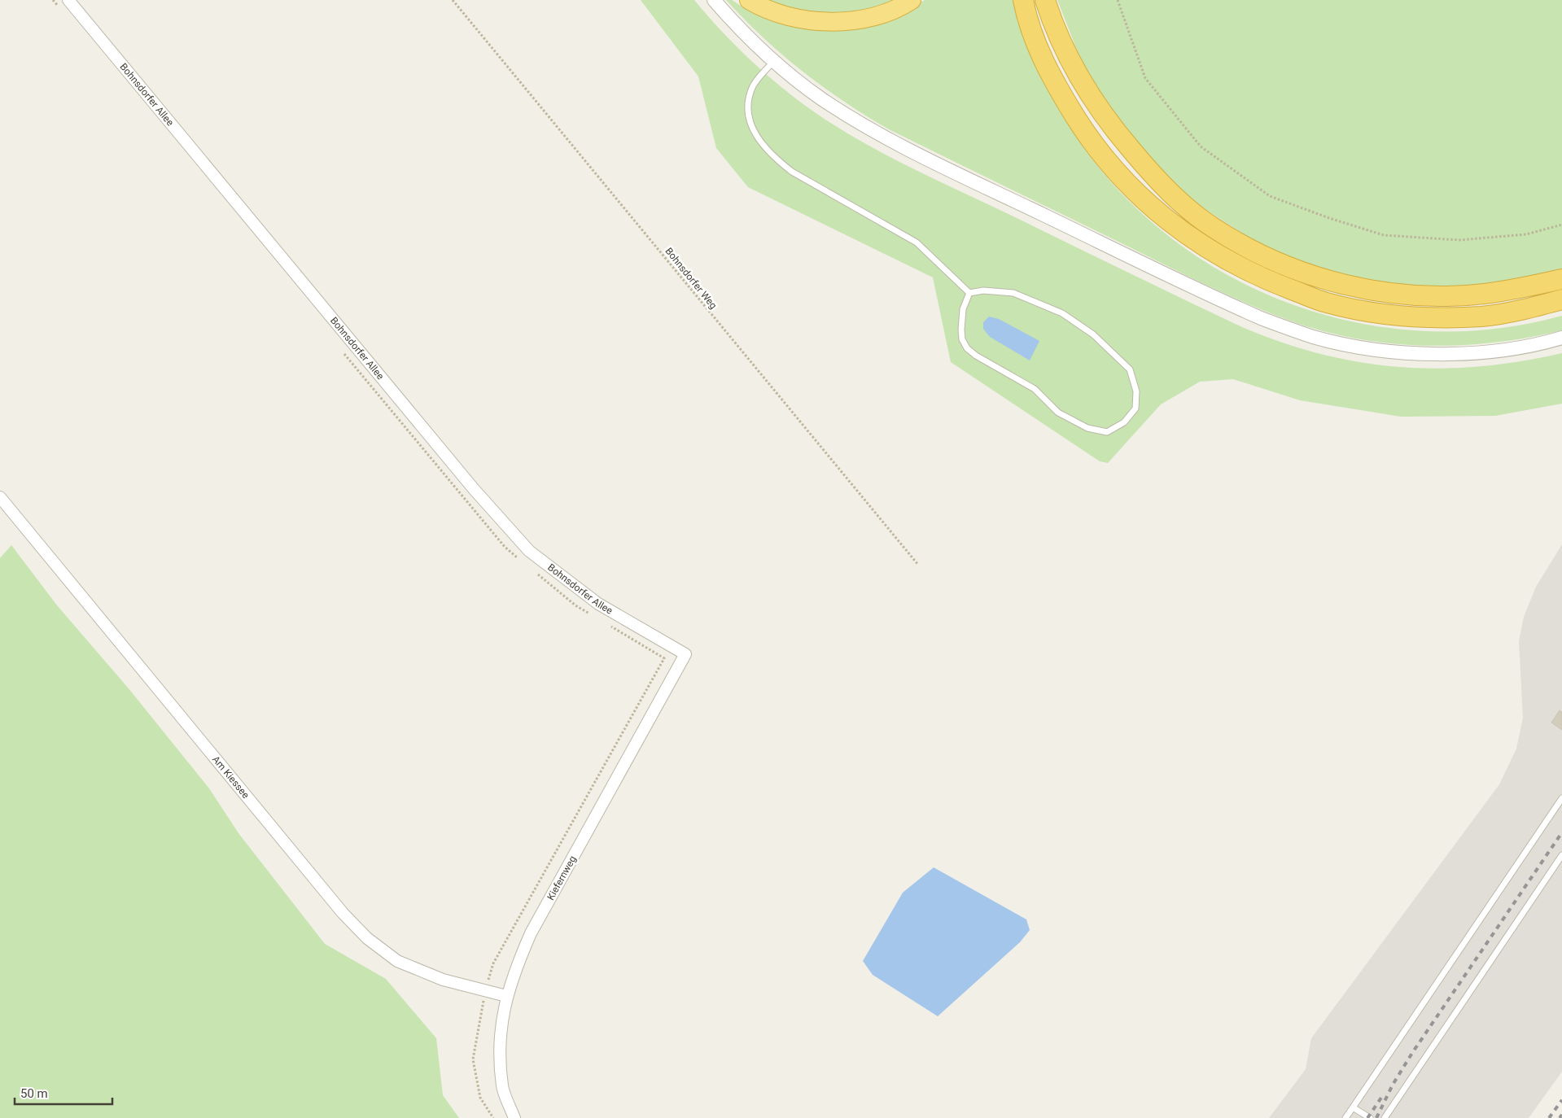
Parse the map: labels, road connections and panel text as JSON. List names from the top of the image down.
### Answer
{
  "streets": {
    "street": ["Bohnsdorfer Allee", "Am Kiessee", "Kiefernweg"],
    "path": ["Bohnsdorfer Weg"]
  },
  "crossings": [
    ["Bohnsdorfer Allee", "Kiefernweg"],
    ["Am Kiessee", "Kiefernweg"]
  ],
  "scale_bar": "50 m"
}
